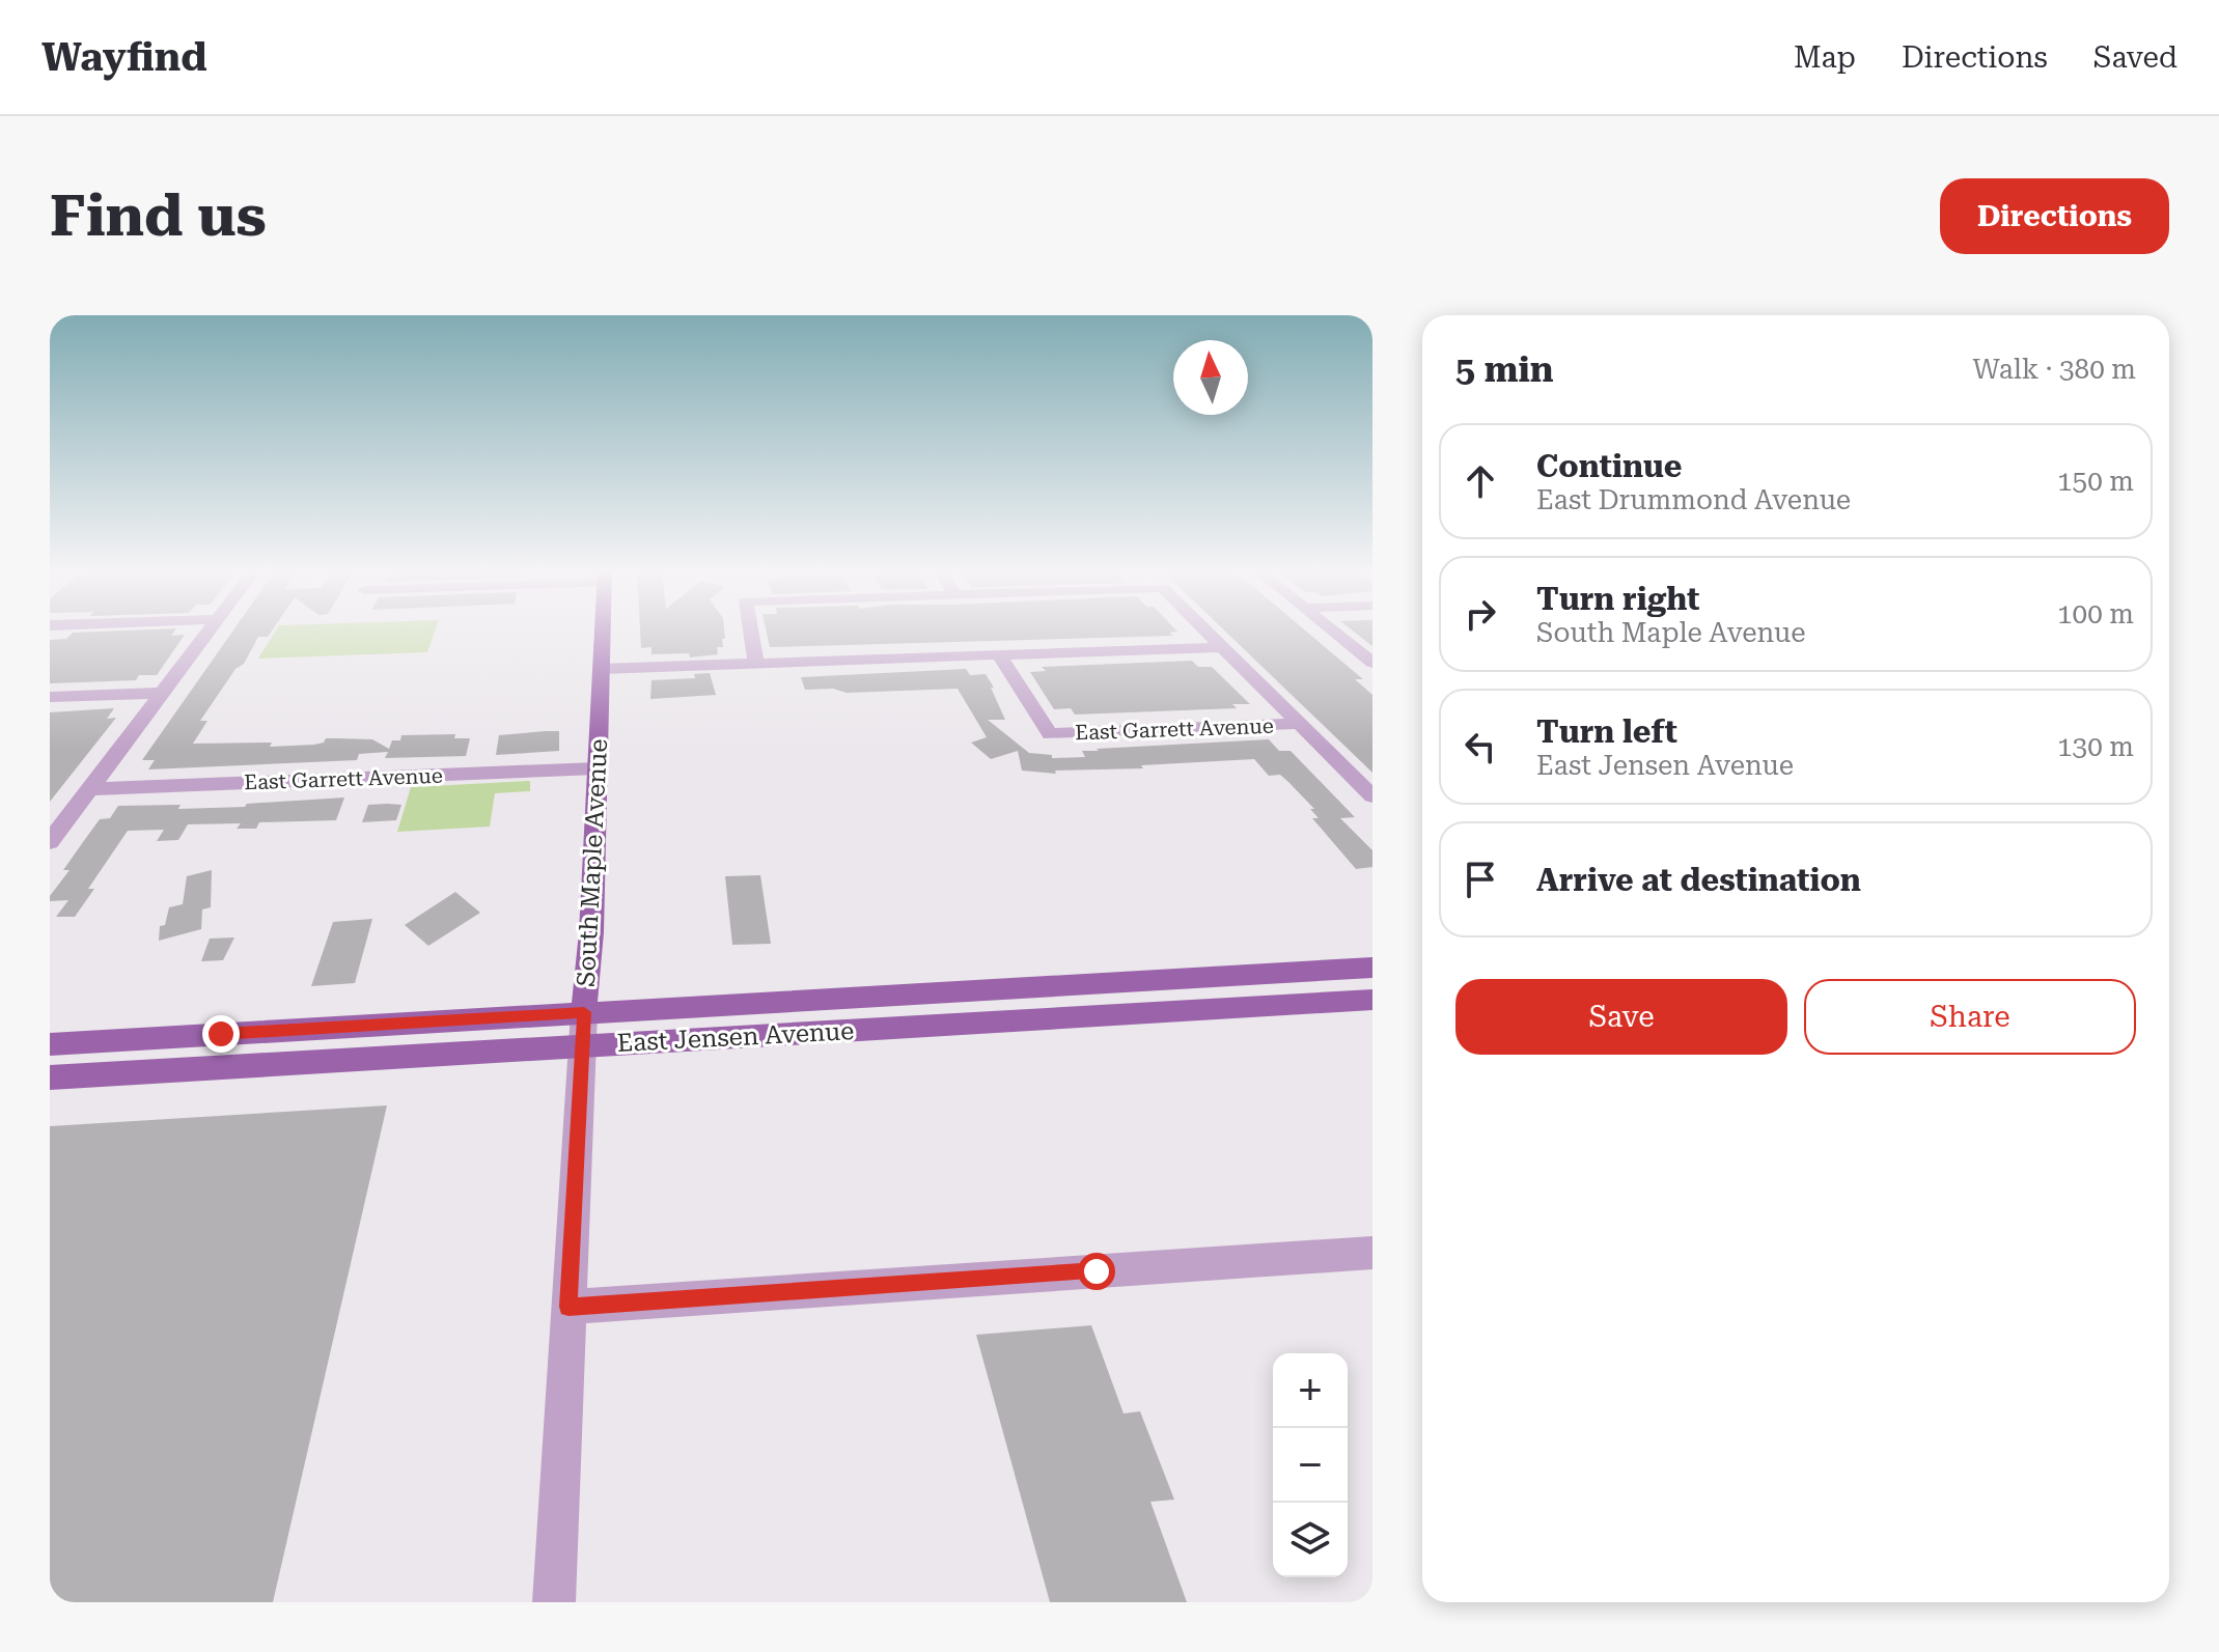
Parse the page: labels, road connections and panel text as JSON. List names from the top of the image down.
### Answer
{
  "streets": {
    "main road": ["South Maple Avenue", "East Jensen Avenue"],
    "street": ["East Garrett Avenue"]
  },
  "crossings": [
    ["East Garrett Avenue", "South Maple Avenue"],
    ["South Maple Avenue", "East Jensen Avenue"]
  ],
  "north": "top",
  "page": {
    "header": "Wayfind",
    "nav": ["Map", "Directions", "Saved"],
    "buttons": [
      "Directions",
      ["Save", "Share"]
    ],
    "title": "Find us",
    "heading": ["5 min", "Walk · 380 m"],
    "list": [
      ["Continue", "East Drummond Avenue", "150 m"],
      ["Turn right", "South Maple Avenue", "100 m"],
      ["Turn left", "East Jensen Avenue", "130 m"],
      "Arrive at destination"
    ],
    "map_buttons": ["+", "−"]
  }
}
